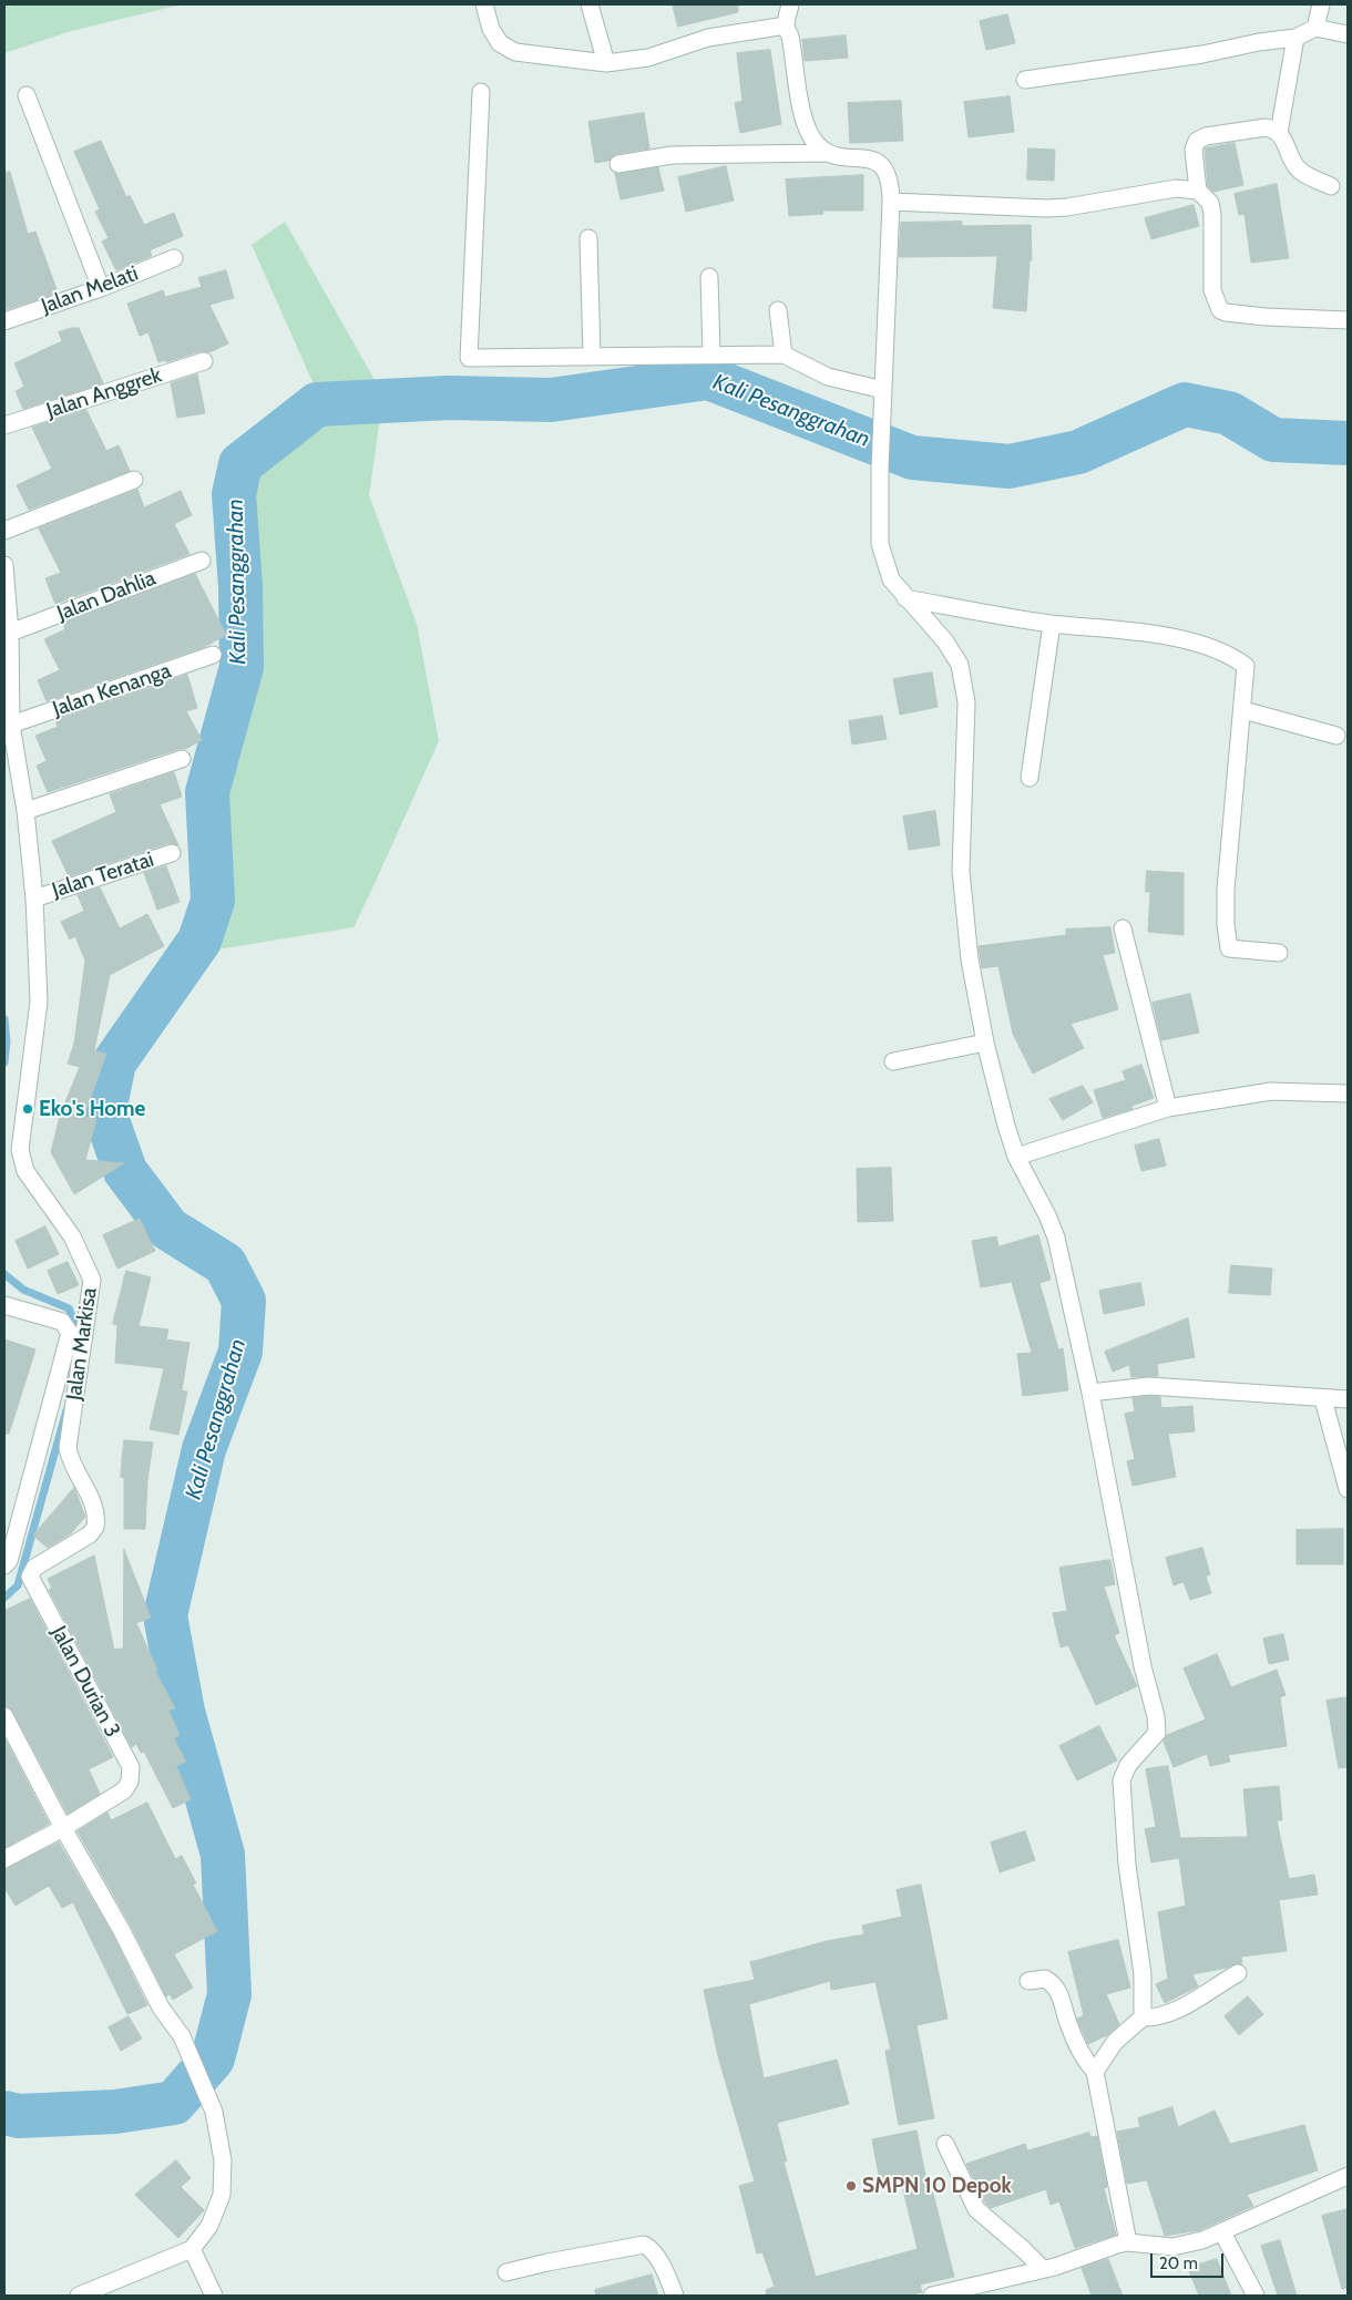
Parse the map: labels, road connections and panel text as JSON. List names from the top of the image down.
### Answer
{
  "streets": {
    "street": [
      "Jalan Melati",
      "Jalan Anggrek",
      "Jalan Dahlia",
      "Jalan Kenanga",
      "Jalan Teratai",
      "Jalan Markisa",
      "Jalan Durian 3"
    ]
  },
  "crossings": [
    ["Jalan Dahlia", "Jalan Markisa"],
    ["Jalan Kenanga", "Jalan Markisa"],
    ["Jalan Teratai", "Jalan Markisa"],
    ["Jalan Markisa", "Jalan Durian 3"]
  ],
  "water": ["Kali Pesanggrahan"],
  "places": ["Eko's Home", "SMPN 10 Depok"],
  "scale_bar": "20 m"
}
